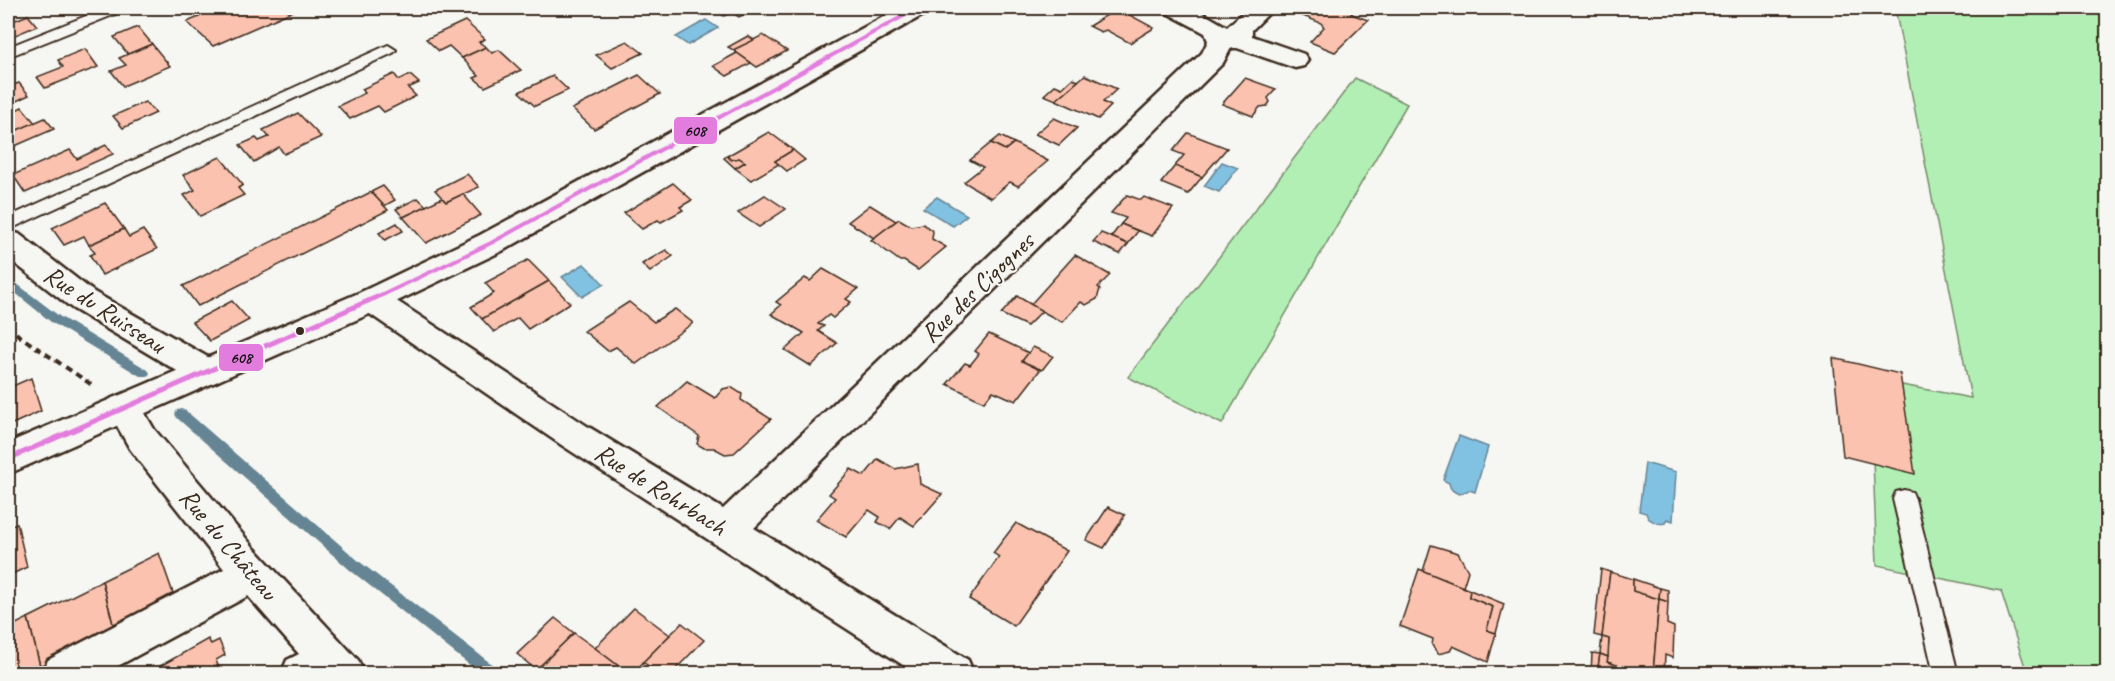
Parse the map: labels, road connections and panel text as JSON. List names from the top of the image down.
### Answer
{
  "streets": {
    "street": [
      "Rue des Cigognes",
      "Rue du Ruisseau",
      "Rue de Rohrbach",
      "Rue du Château"
    ]
  },
  "crossings": [
    ["Rue des Cigognes", "Rue de Rohrbach"]
  ],
  "lines": ["transit line 608"]
}
